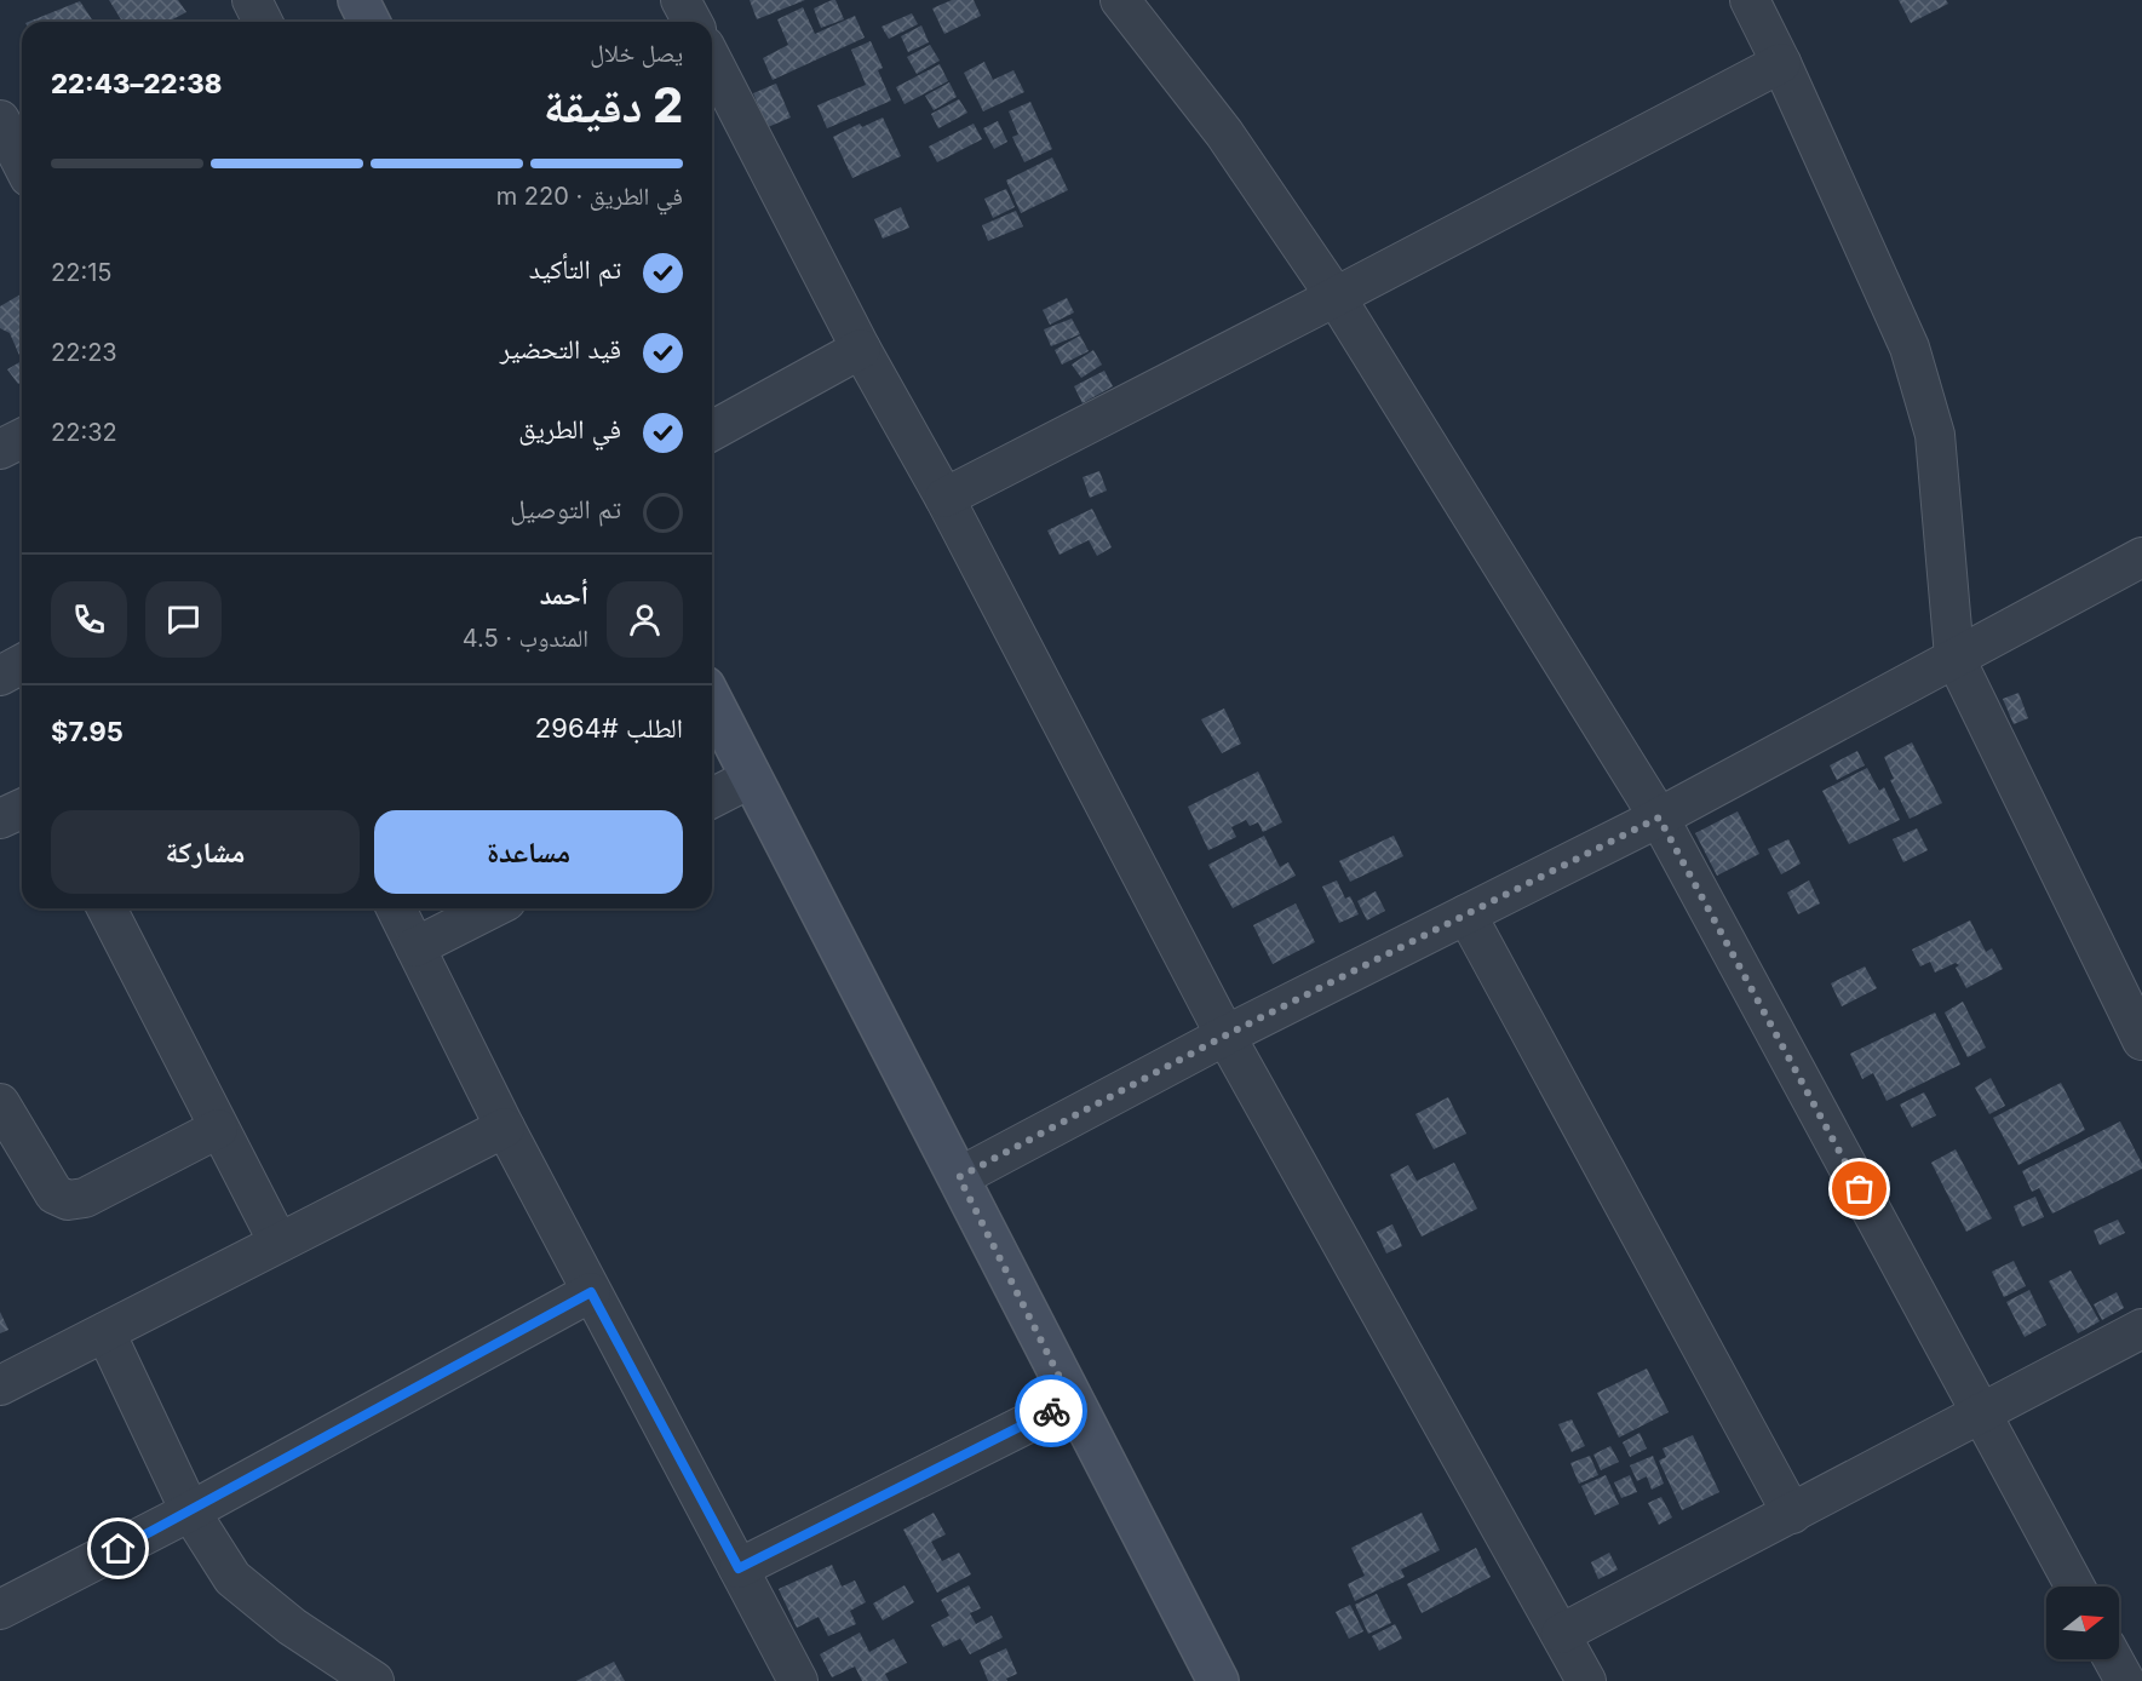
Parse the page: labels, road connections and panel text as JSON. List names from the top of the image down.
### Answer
{
  "north": "right",
  "page": {
    "heading": ["2 دقيقة", "يصل خلال", "22:38–22:43"],
    "panel": [
      "أحمد",
      "المندوب · 4.5",
      "الطلب #2964",
      "$7.95"
    ],
    "bar": "في الطريق · 220 m",
    "list": [
      ["تم التأكيد", "22:15"],
      ["قيد التحضير", "22:23"],
      ["في الطريق", "22:32"],
      "تم التوصيل"
    ],
    "buttons": ["مساعدة", "مشاركة"]
  }
}
